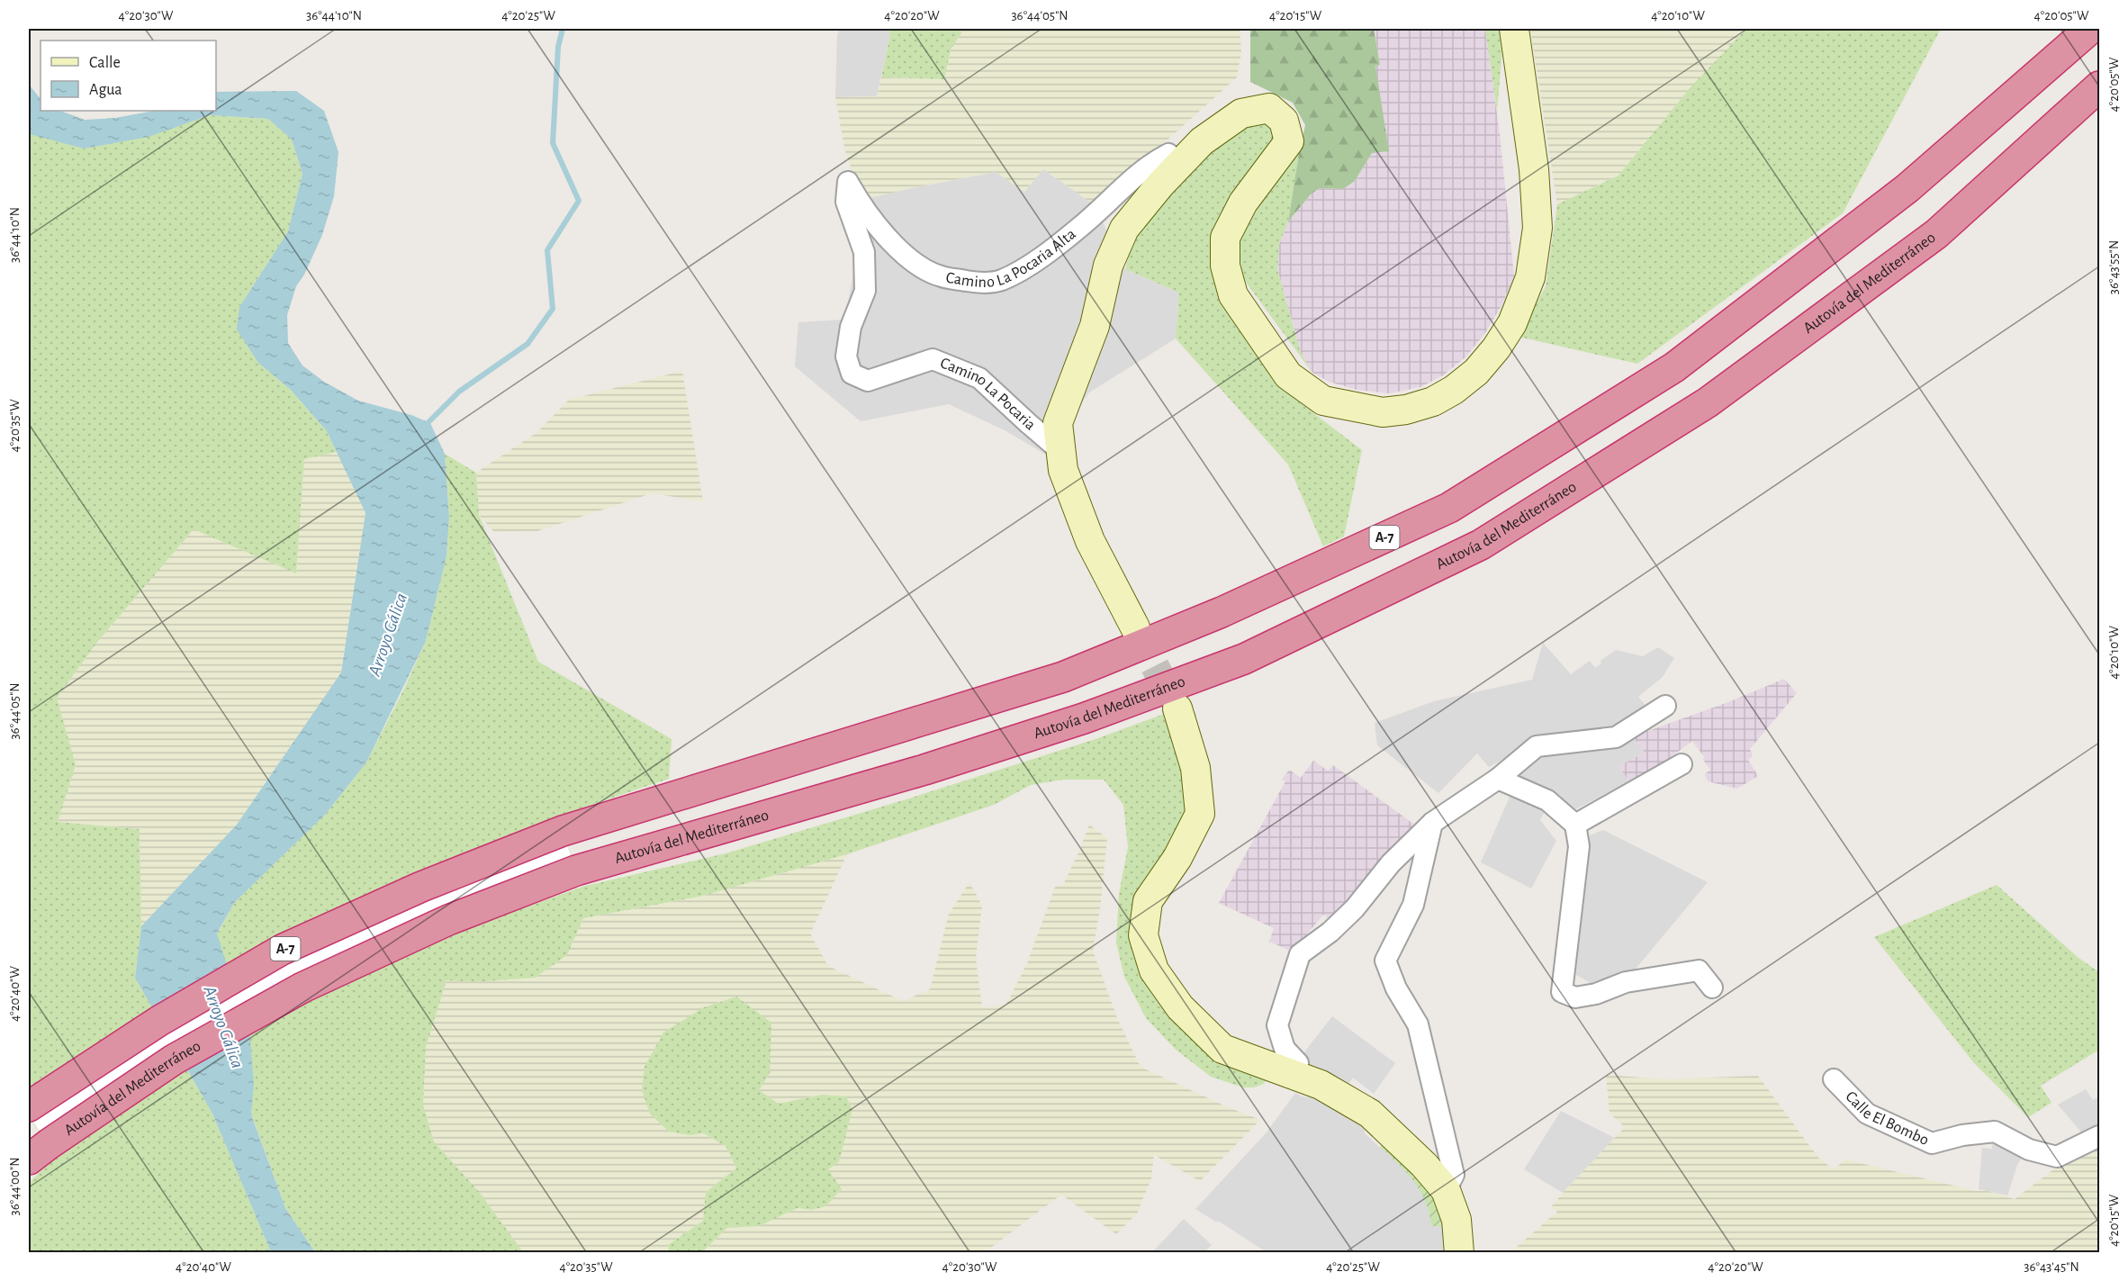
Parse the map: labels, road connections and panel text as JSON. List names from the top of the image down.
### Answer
{
  "streets": {
    "highway": ["Autovía del Mediterráneo", "A-7"],
    "street": ["Camino La Pocaria Alta", "Camino La Pocaria", "Calle El Bombo"]
  },
  "crossings": [
    ["Camino La Pocaria Alta", "Camino La Pocaria"]
  ],
  "water": ["Arroyo Gálica"],
  "legend": ["Calle", "Agua"],
  "coordinates": [
    "4°20'30\"W",
    "36°44'10\"N",
    "4°20'25\"W",
    "4°20'20\"W",
    "36°44'05\"N",
    "4°20'15\"W",
    "4°20'10\"W",
    "4°20'05\"W",
    "36°43'55\"N",
    "4°20'35\"W",
    "4°20'40\"W",
    "36°44'00\"N",
    "36°43'45\"N"
  ]
}
